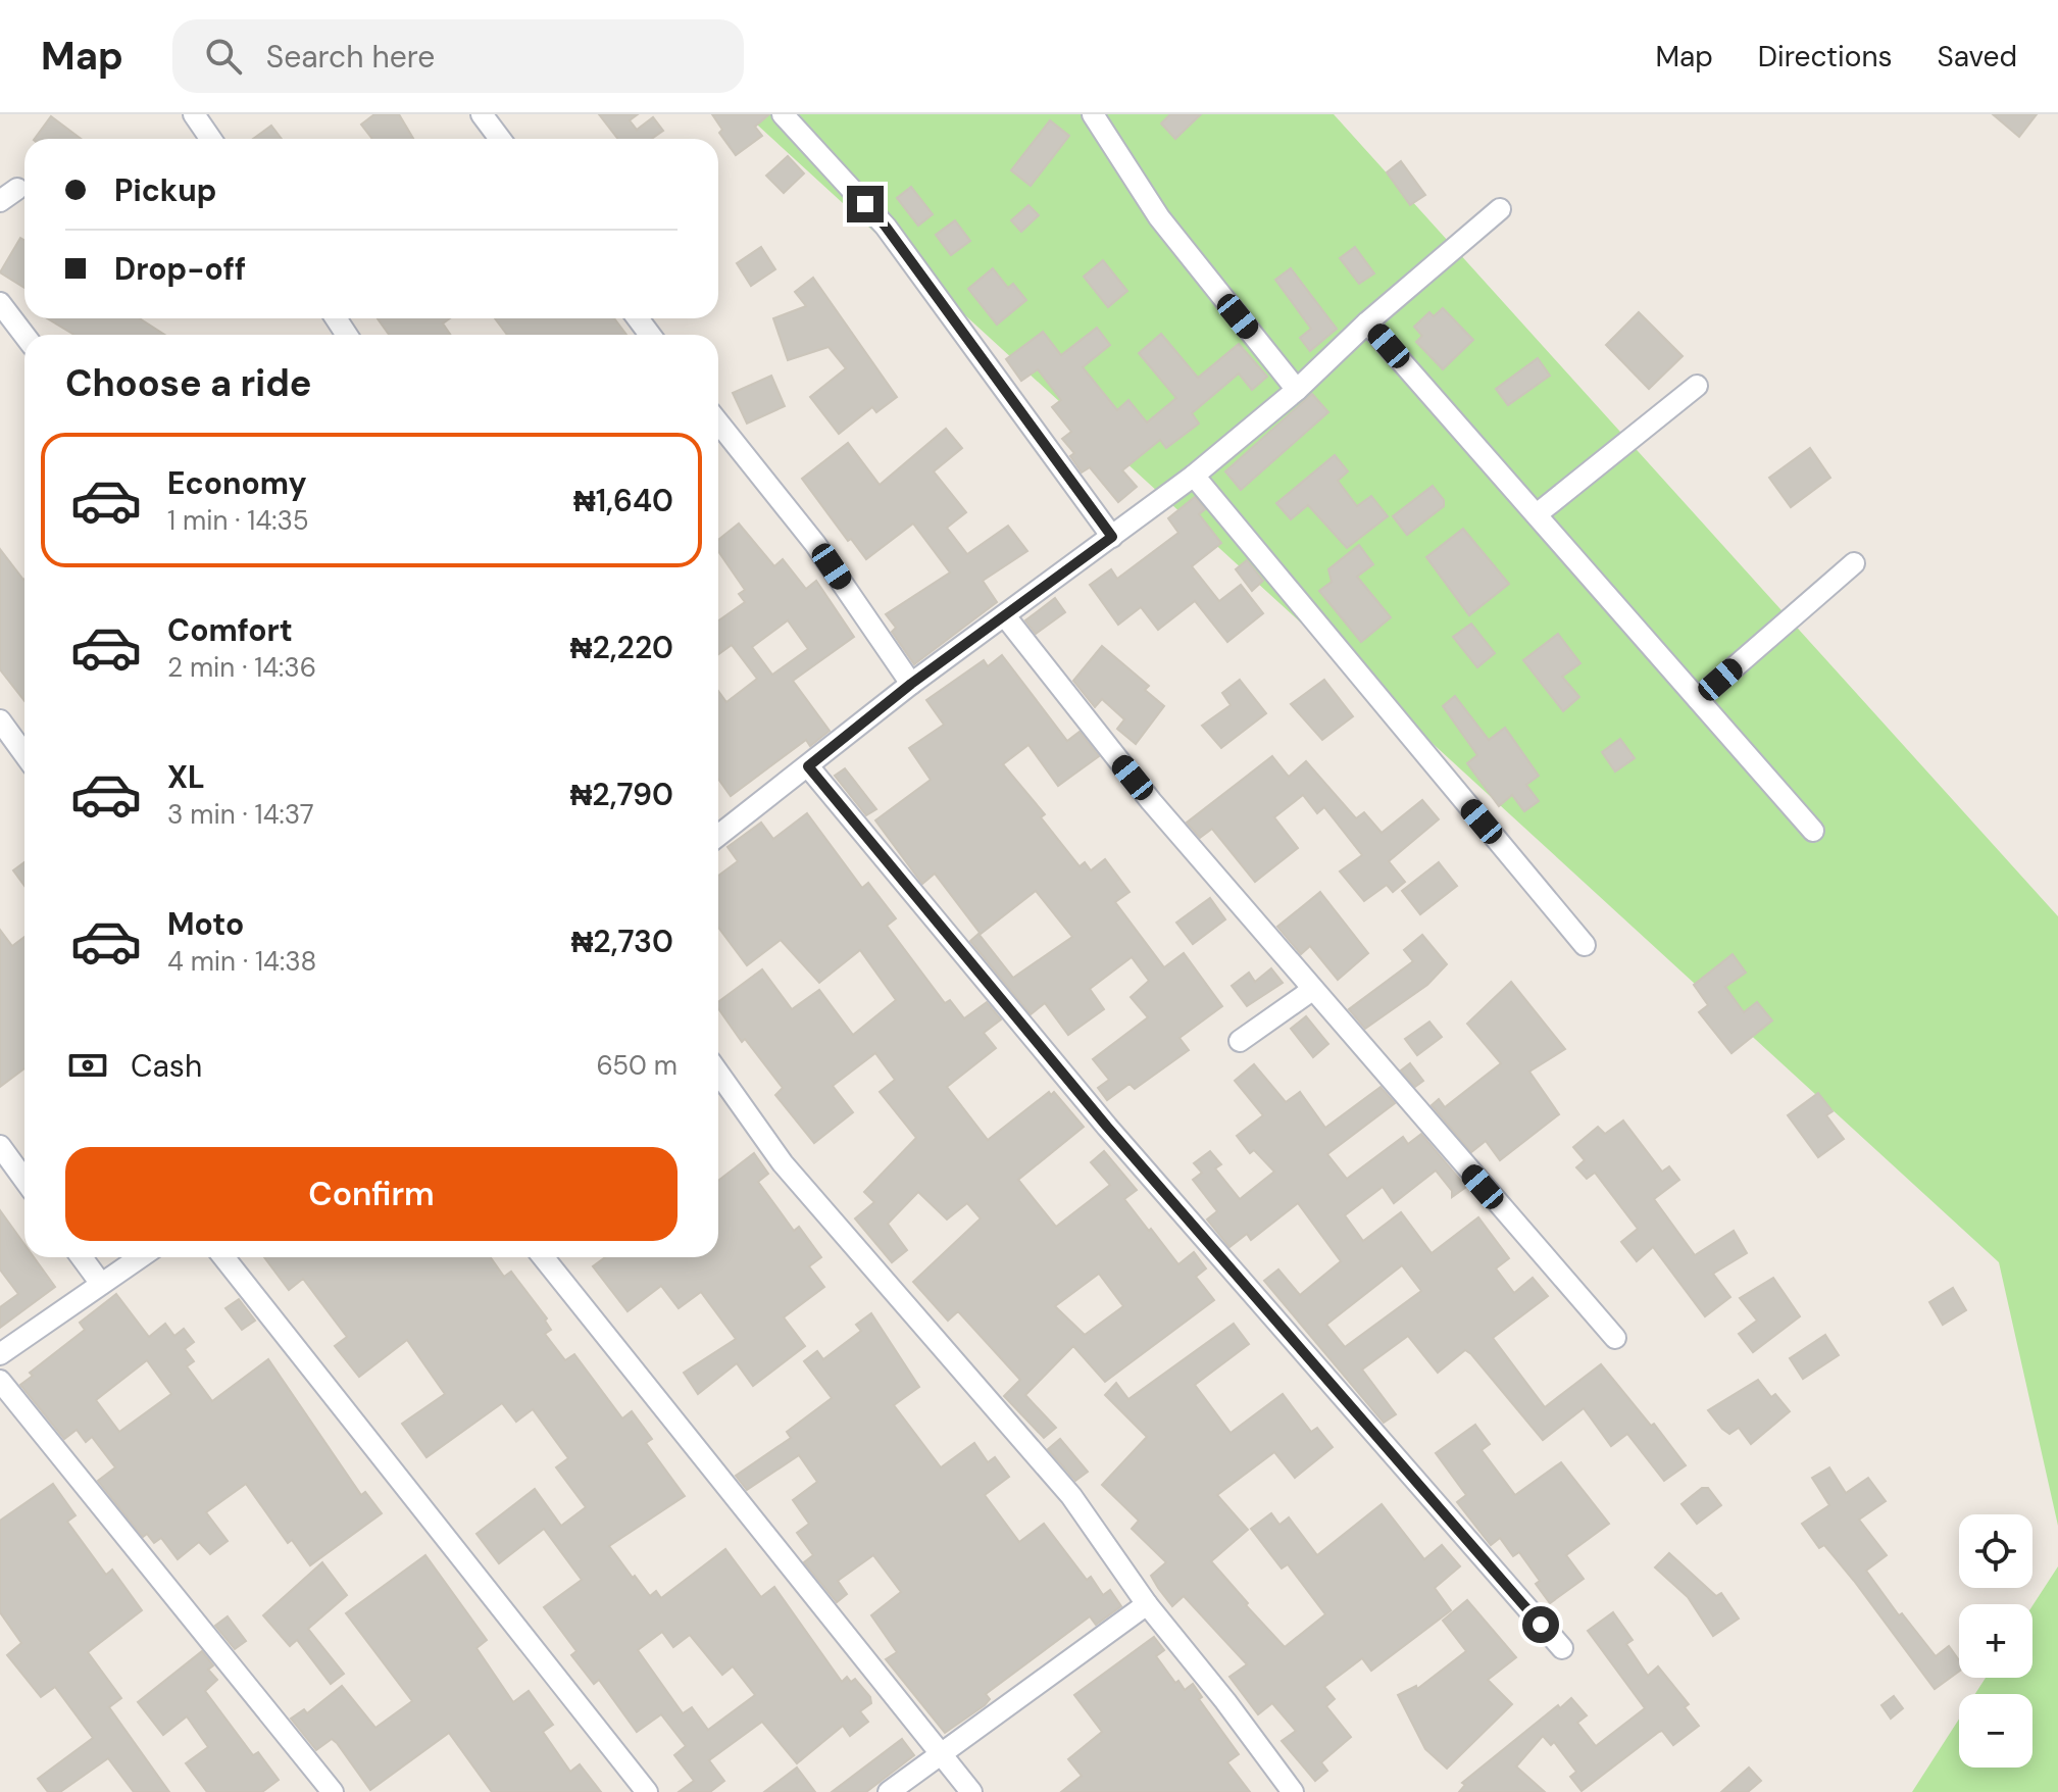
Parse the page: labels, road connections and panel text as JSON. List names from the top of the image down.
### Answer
{
  "page": {
    "header": "Map",
    "search": "Search here",
    "nav": ["Map", "Directions", "Saved"],
    "banner": ["Pickup", "Drop-off"],
    "heading": "Choose a ride",
    "list": [
      {
        "name": "Economy",
        "note": "1 min · 14:35",
        "value": "₦1,640"
      },
      {
        "name": "Comfort",
        "note": "2 min · 14:36",
        "value": "₦2,220"
      },
      {
        "name": "XL",
        "note": "3 min · 14:37",
        "value": "₦2,790"
      },
      {
        "name": "Moto",
        "note": "4 min · 14:38",
        "value": "₦2,730"
      }
    ],
    "pay": ["Cash", "650 m"],
    "buttons": "Confirm",
    "map_buttons": ["+", "−"]
  }
}
